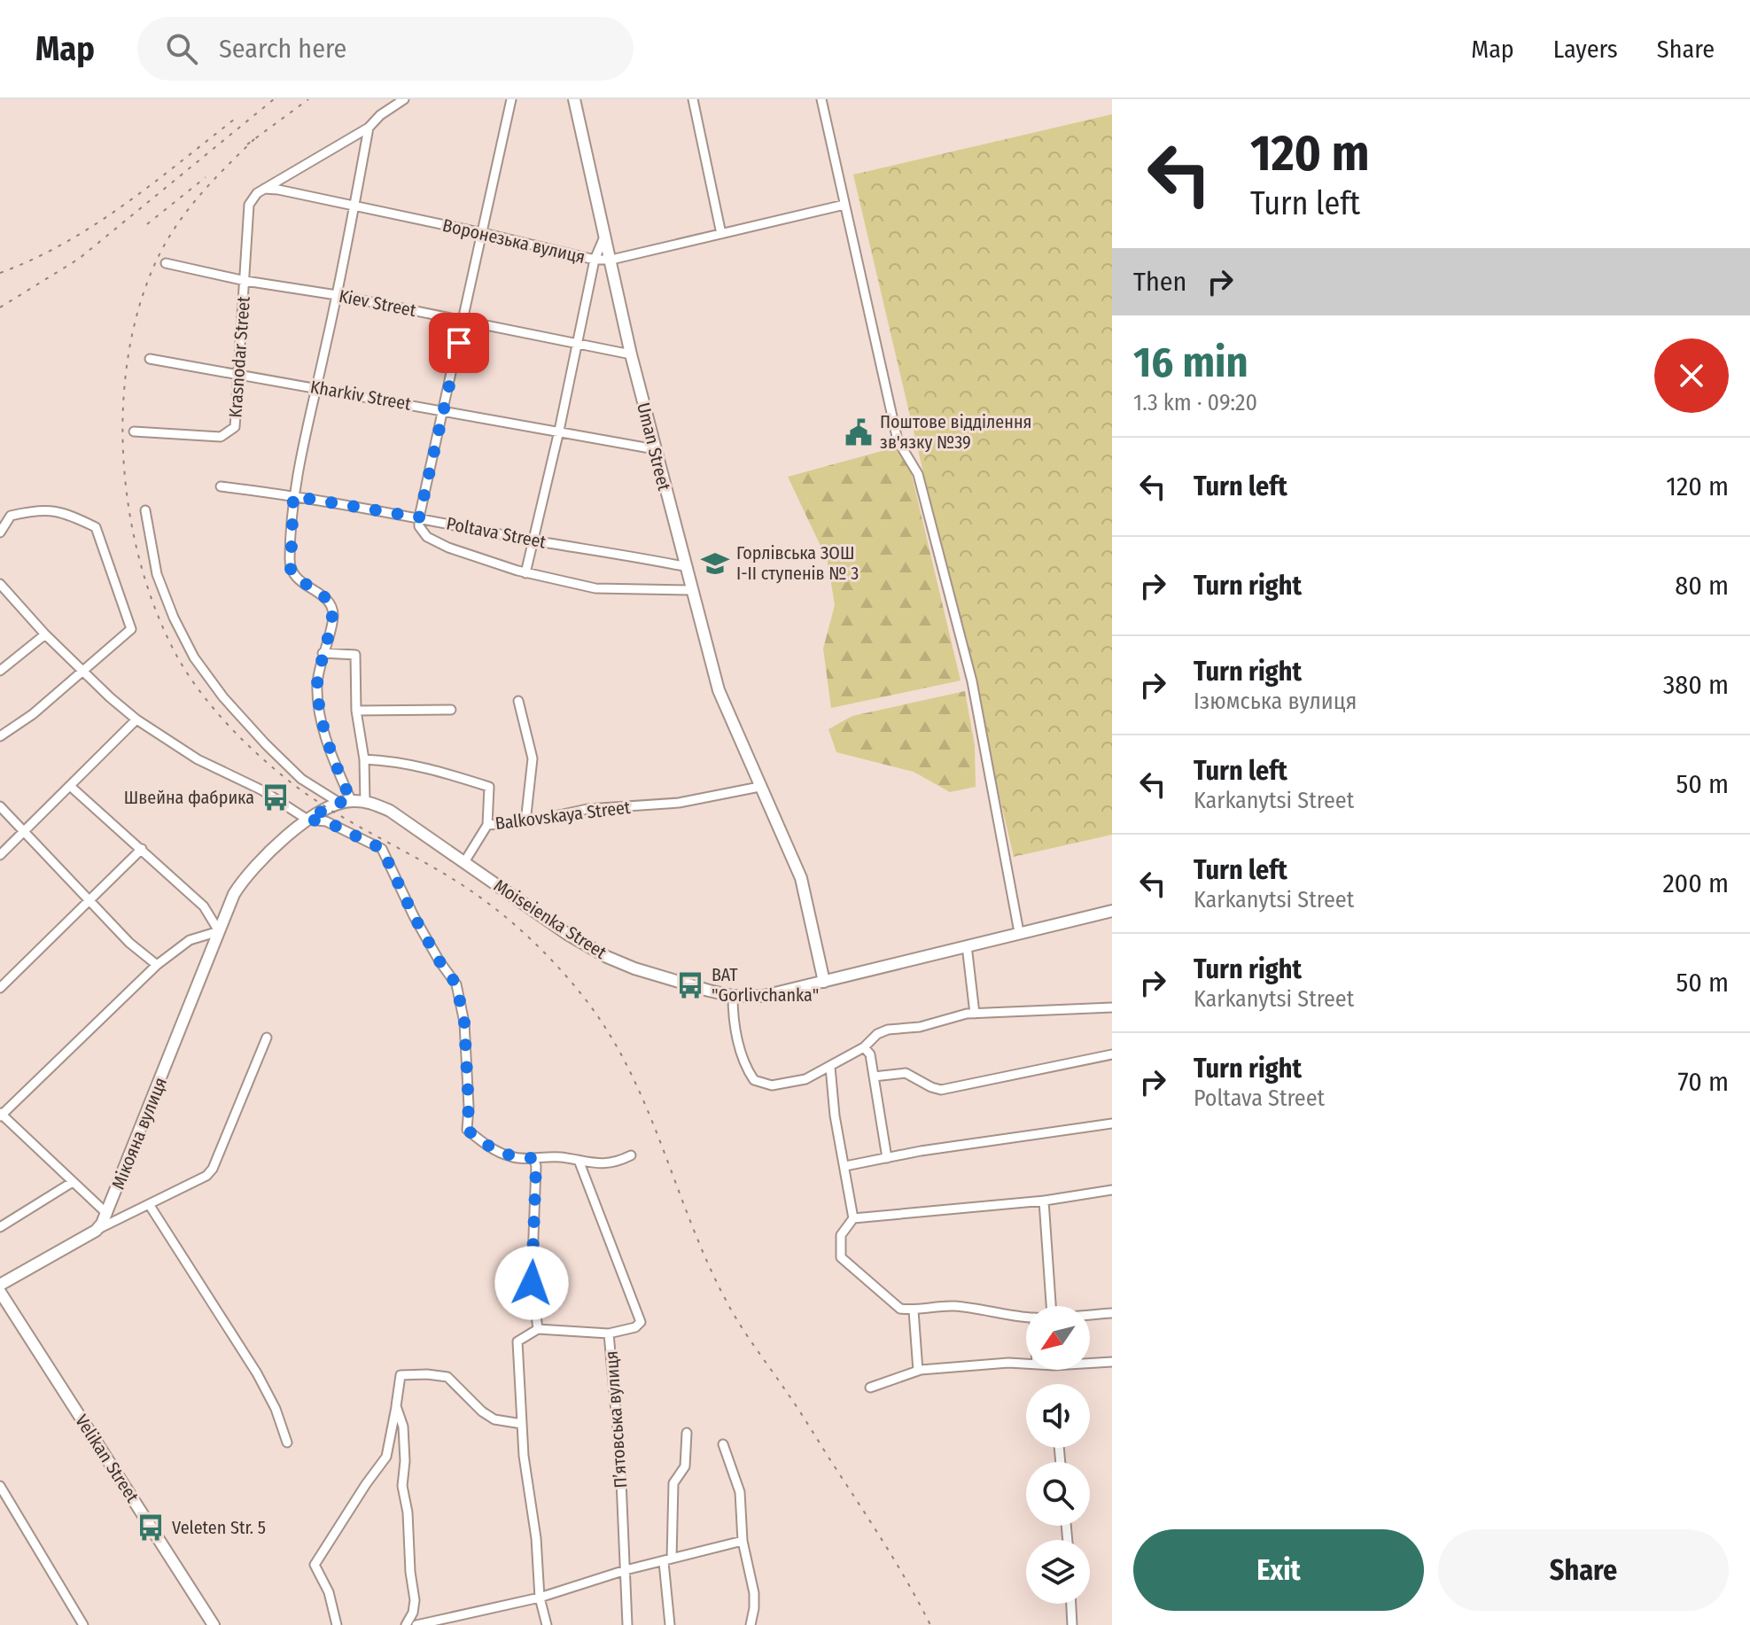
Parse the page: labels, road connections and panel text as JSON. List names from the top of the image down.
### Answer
{
  "streets": {
    "street": [
      "Воронезька вулиця",
      "Kiev Street",
      "Krasnodar Street",
      "Kharkiv Street",
      "Uman Street",
      "Poltava Street",
      "Balkovskaya Street",
      "Moiseienka Street",
      "Мікояна вулиця",
      "П’ятовська вулиця",
      "Velikan Street"
    ]
  },
  "crossings": [
    ["Воронезька вулиця", "Krasnodar Street"],
    ["Воронезька вулиця", "Uman Street"],
    ["Kiev Street", "Krasnodar Street"],
    ["Kiev Street", "Uman Street"],
    ["Krasnodar Street", "Kharkiv Street"],
    ["Kharkiv Street", "Uman Street"],
    ["Uman Street", "Poltava Street"],
    ["Uman Street", "Balkovskaya Street"],
    ["Uman Street", "Moiseienka Street"],
    ["Moiseienka Street", "Мікояна вулиця"]
  ],
  "places": {
    "public building": ["Поштове відділення зв'язку №39"],
    "school or university": ["Горлівська ЗОШ І-ІІ ступенів № 3"],
    "bus stop": ["Швейна фабрика", "BAT \"Gorlivchanka\"", "Veleten Str. 5"]
  },
  "north": "bottom left",
  "page": {
    "header": "Map",
    "search": "Search here",
    "nav": ["Map", "Layers", "Share"],
    "turn": ["120 m", "Turn left"],
    "then": "Then",
    "heading": ["16 min", "1.3 km · 09:20"],
    "list": [
      {
        "name": "Turn left",
        "value": "120 m"
      },
      {
        "name": "Turn right",
        "value": "80 m"
      },
      {
        "name": "Turn right",
        "note": "Ізюмська вулиця",
        "value": "380 m"
      },
      {
        "name": "Turn left",
        "note": "Karkanytsi Street",
        "value": "50 m"
      },
      {
        "name": "Turn left",
        "note": "Karkanytsi Street",
        "value": "200 m"
      },
      {
        "name": "Turn right",
        "note": "Karkanytsi Street",
        "value": "50 m"
      },
      {
        "name": "Turn right",
        "note": "Poltava Street",
        "value": "70 m"
      }
    ],
    "buttons": ["Exit", "Share"]
  }
}
